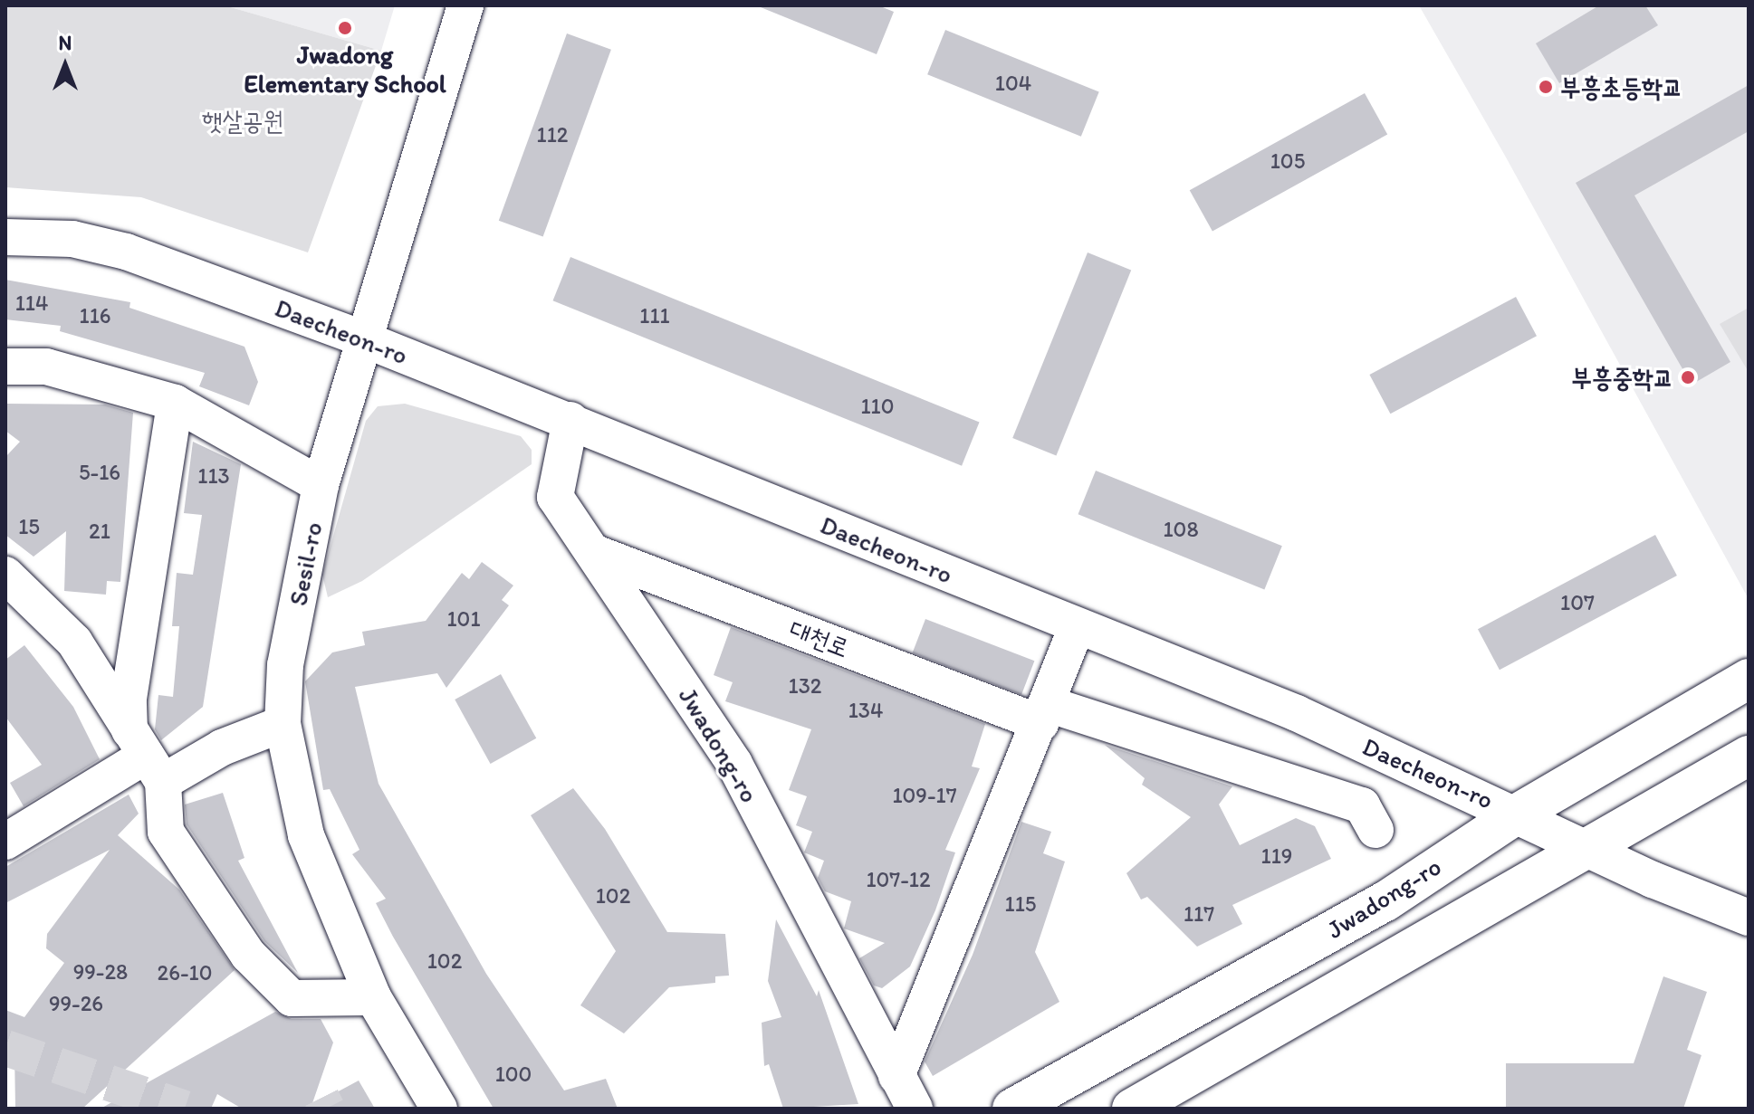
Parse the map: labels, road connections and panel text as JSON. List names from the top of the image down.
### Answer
{
  "streets": {
    "main road": ["Jwadong-ro"],
    "street": ["Daecheon-ro", "Sesil-ro", "대천로"]
  },
  "crossings": [
    ["Daecheon-ro", "Sesil-ro"],
    ["Daecheon-ro", "Jwadong-ro"],
    ["대천로", "Jwadong-ro"]
  ],
  "parks": ["햇살공원"],
  "places": ["Jwadong Elementary School", "부흥초등학교", "부흥중학교"],
  "house_numbers": [
    "104",
    "112",
    "105",
    "114",
    "116",
    "111",
    "110",
    "5-16",
    "113",
    "15",
    "108",
    "21",
    "107",
    "101",
    "132",
    "134",
    "109-17",
    "119",
    "107-12",
    "102",
    "115",
    "117",
    "102",
    "99-28",
    "26-10",
    "99-26",
    "100"
  ],
  "north": "top"
}
